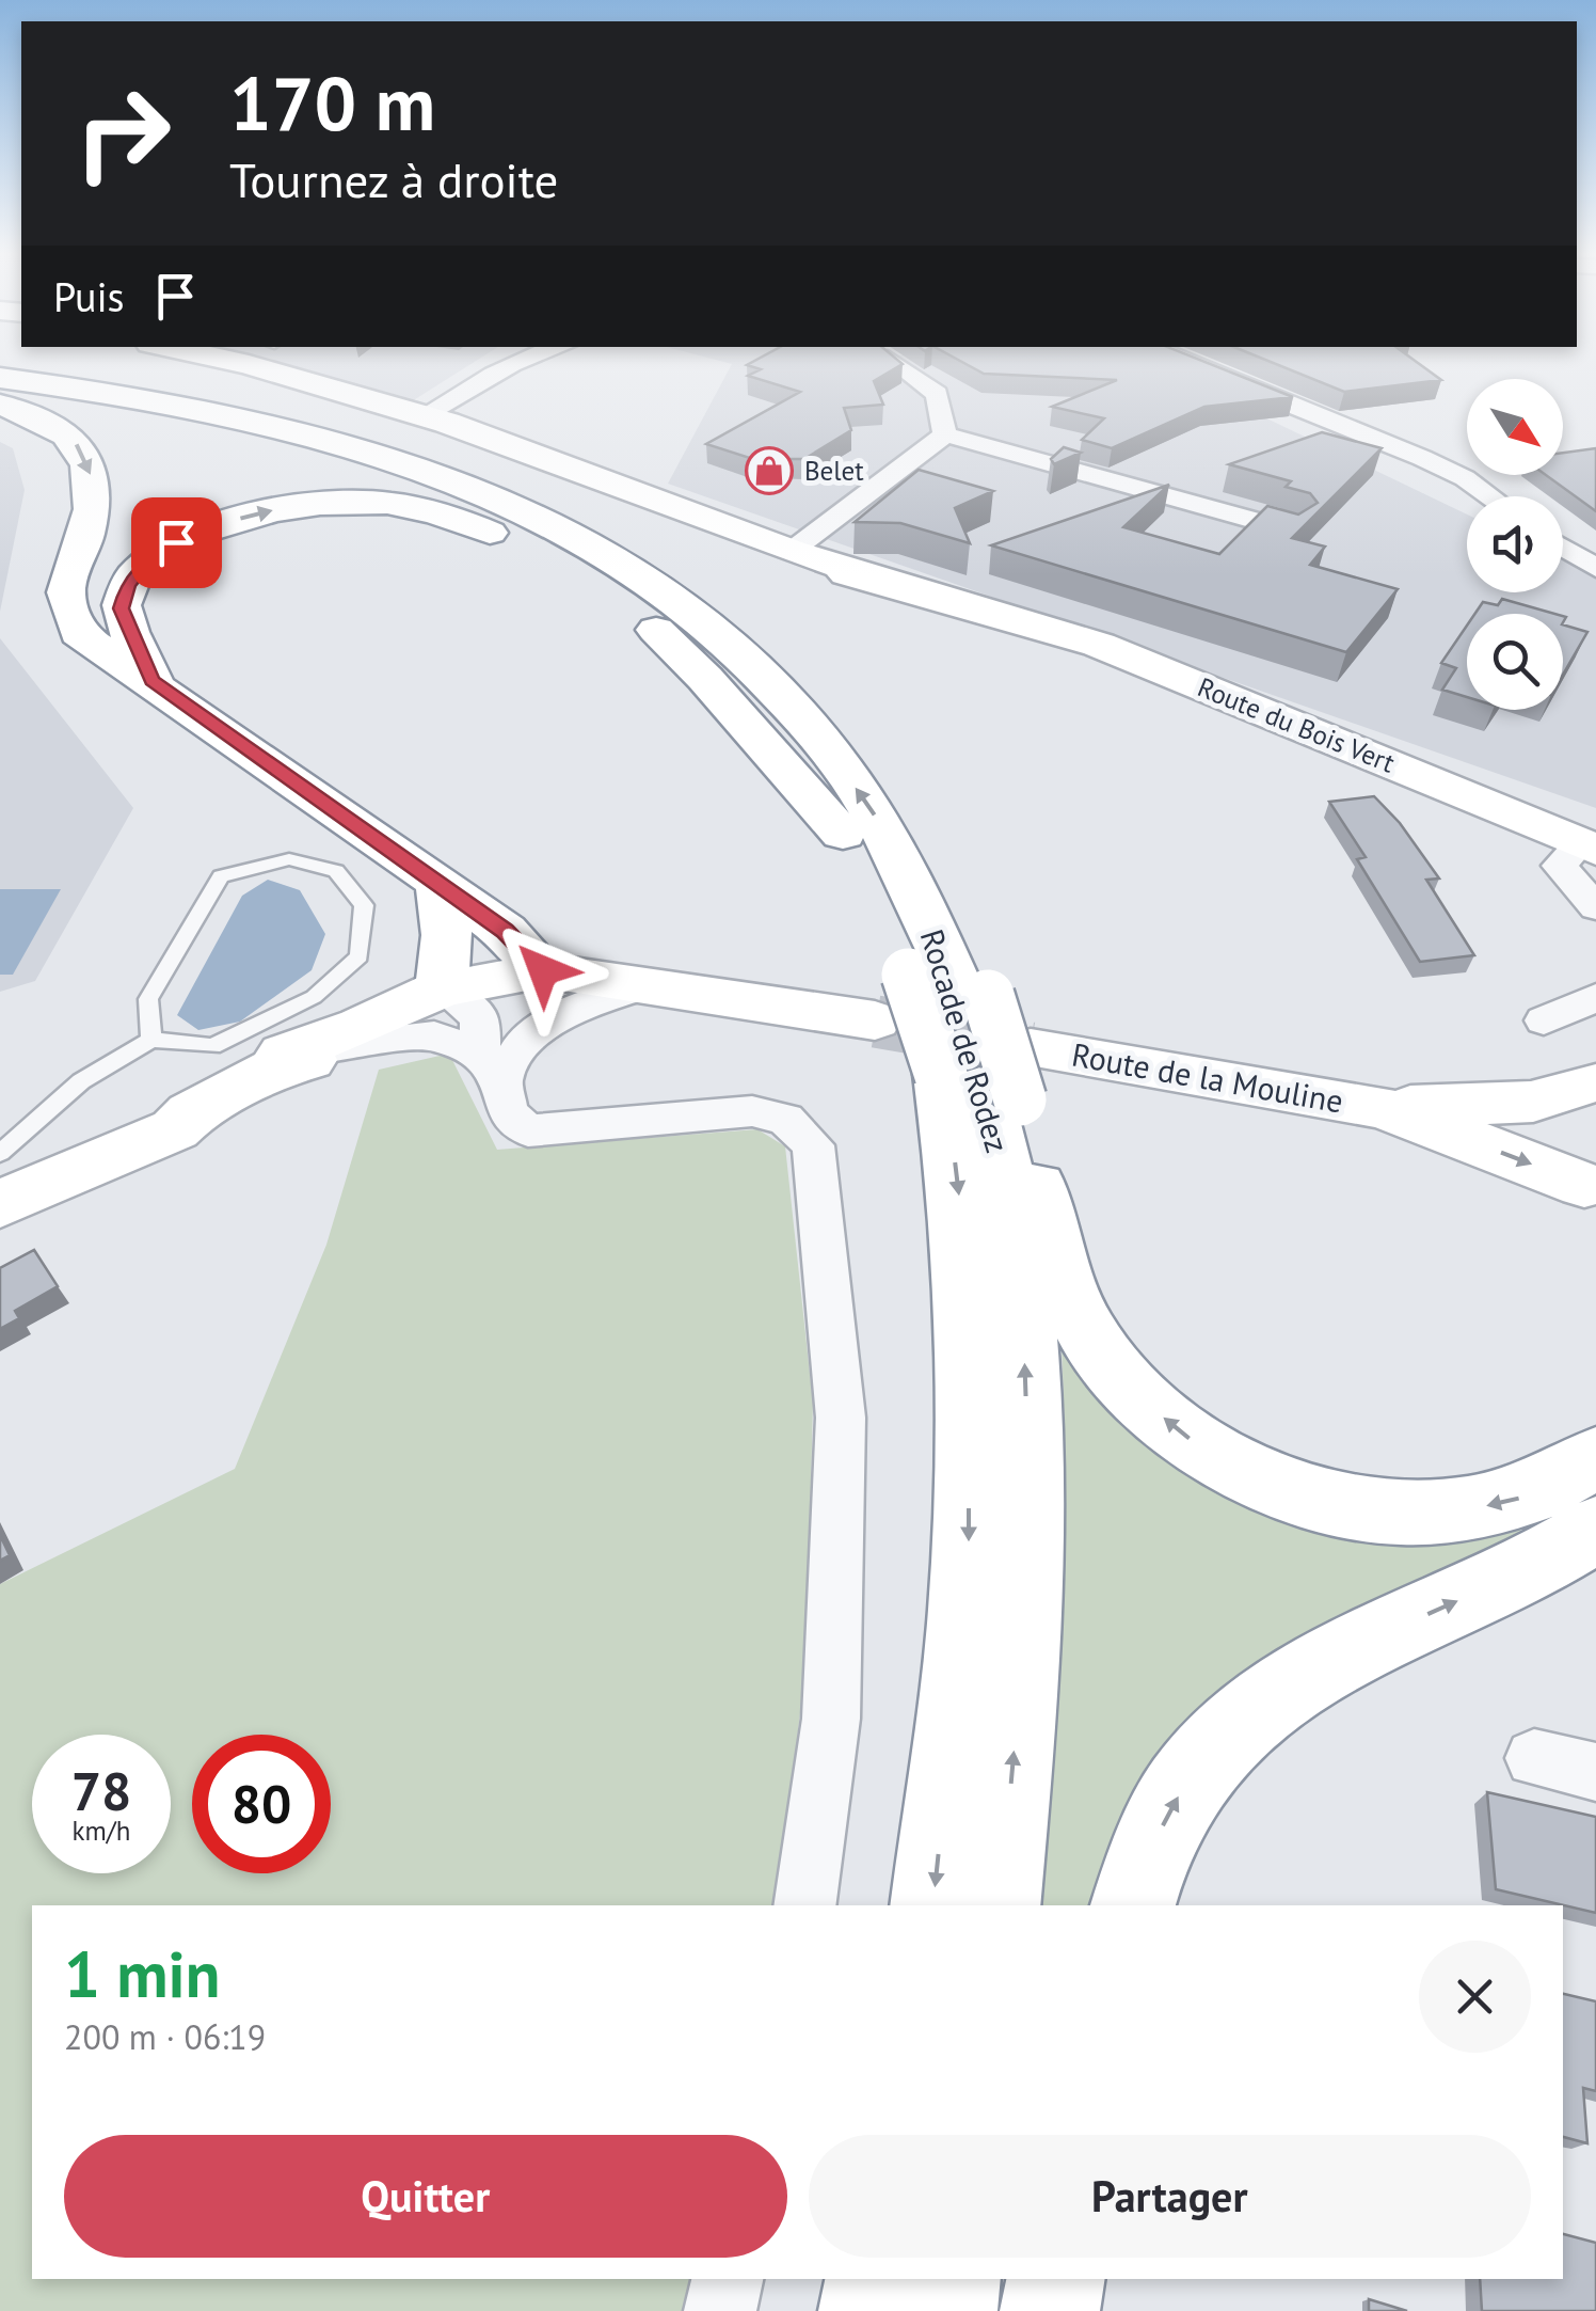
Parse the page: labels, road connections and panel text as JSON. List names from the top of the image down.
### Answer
{
  "streets": {
    "main road": ["Route du Bois Vert", "Rocade de Rodez", "Route de la Mouline"]
  },
  "crossings": [
    ["Rocade de Rodez", "Route de la Mouline"]
  ],
  "places": {
    "shop": ["Belet"]
  },
  "north": "bottom right",
  "page": {
    "turn": ["170 m", "Tournez à droite"],
    "then": "Puis",
    "speed": "78 km/h",
    "limit": "80",
    "heading": ["1 min", "200 m · 06:19"],
    "buttons": ["Quitter", "Partager"]
  }
}
